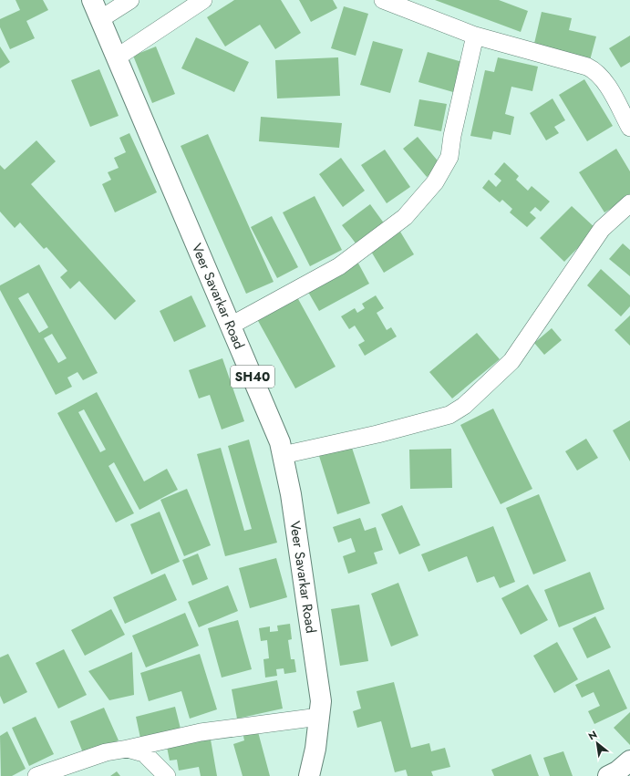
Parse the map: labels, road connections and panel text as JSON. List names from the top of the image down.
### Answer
{
  "streets": {
    "main road": ["Veer Savarkar Road", "SH40"]
  },
  "north": "top left"
}
